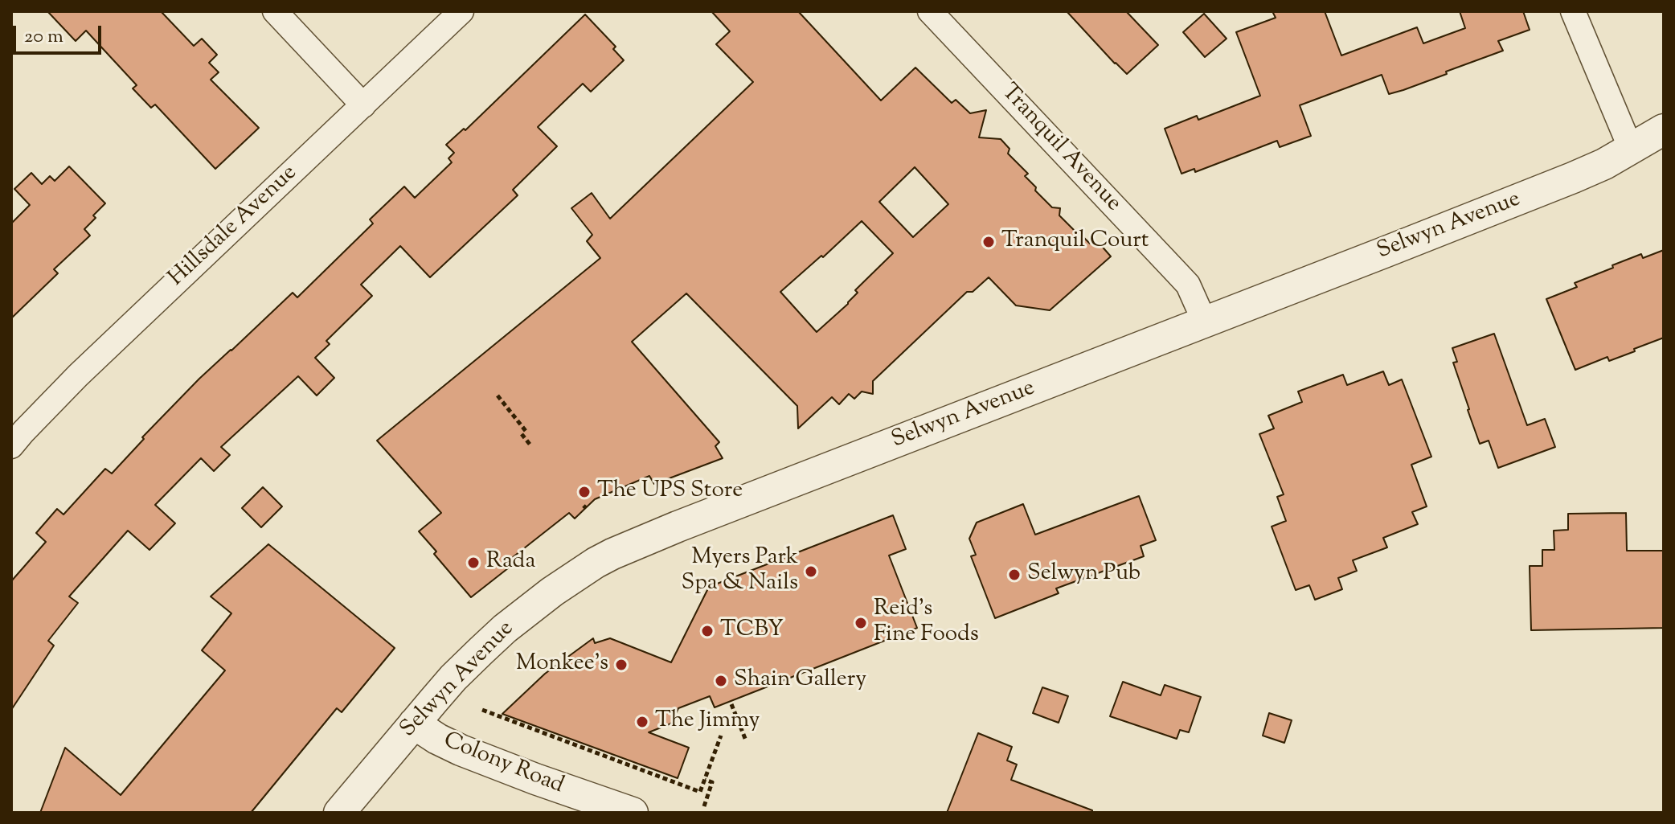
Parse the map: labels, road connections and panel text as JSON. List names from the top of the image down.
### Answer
{
  "streets": {
    "street": [
      "Tranquil Avenue",
      "Hillsdale Avenue",
      "Selwyn Avenue",
      "Colony Road"
    ]
  },
  "crossings": [
    ["Tranquil Avenue", "Selwyn Avenue"],
    ["Selwyn Avenue", "Colony Road"]
  ],
  "places": [
    "Tranquil Court",
    "The UPS Store",
    "Rada",
    "Myers Park Spa & Nails",
    "Selwyn Pub",
    "Reid's Fine Foods",
    "TCBY",
    "Monkee's",
    "Shain Gallery",
    "The Jimmy"
  ],
  "scale_bar": "20 m"
}
